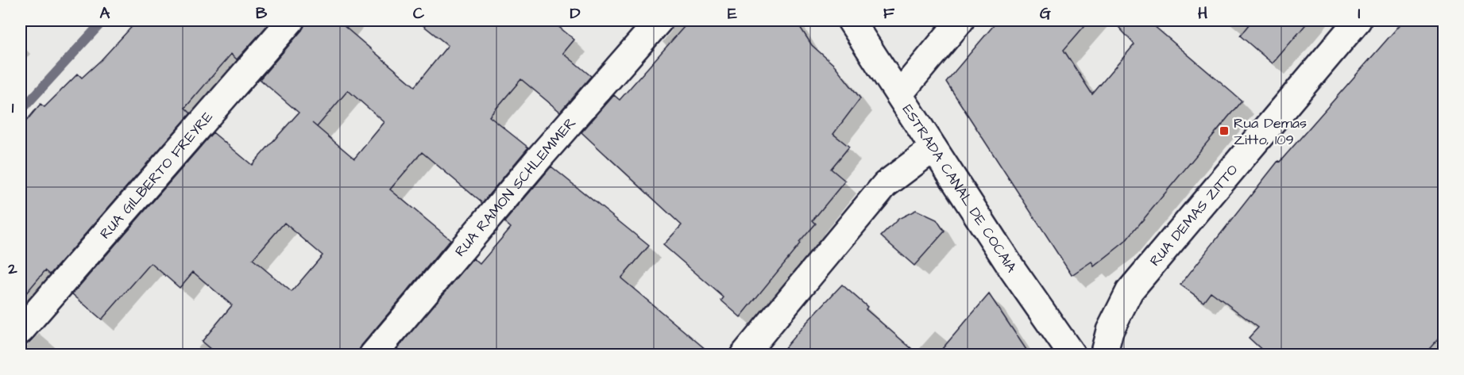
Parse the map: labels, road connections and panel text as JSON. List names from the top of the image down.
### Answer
{
  "streets": {
    "street": [
      "RUA GILBERTO FREYRE",
      "RUA RAMON SCHLEMMER",
      "ESTRADA CANAL DE COCAIA",
      "RUA DEMAS ZITTO"
    ]
  },
  "places": {
    "transit": ["Rua Demas Zitto, 109"]
  },
  "grid": {
    "columns": [
      "A",
      "B",
      "C",
      "D",
      "E",
      "F",
      "G",
      "H",
      "I"
    ],
    "rows": ["1", "2"]
  }
}
